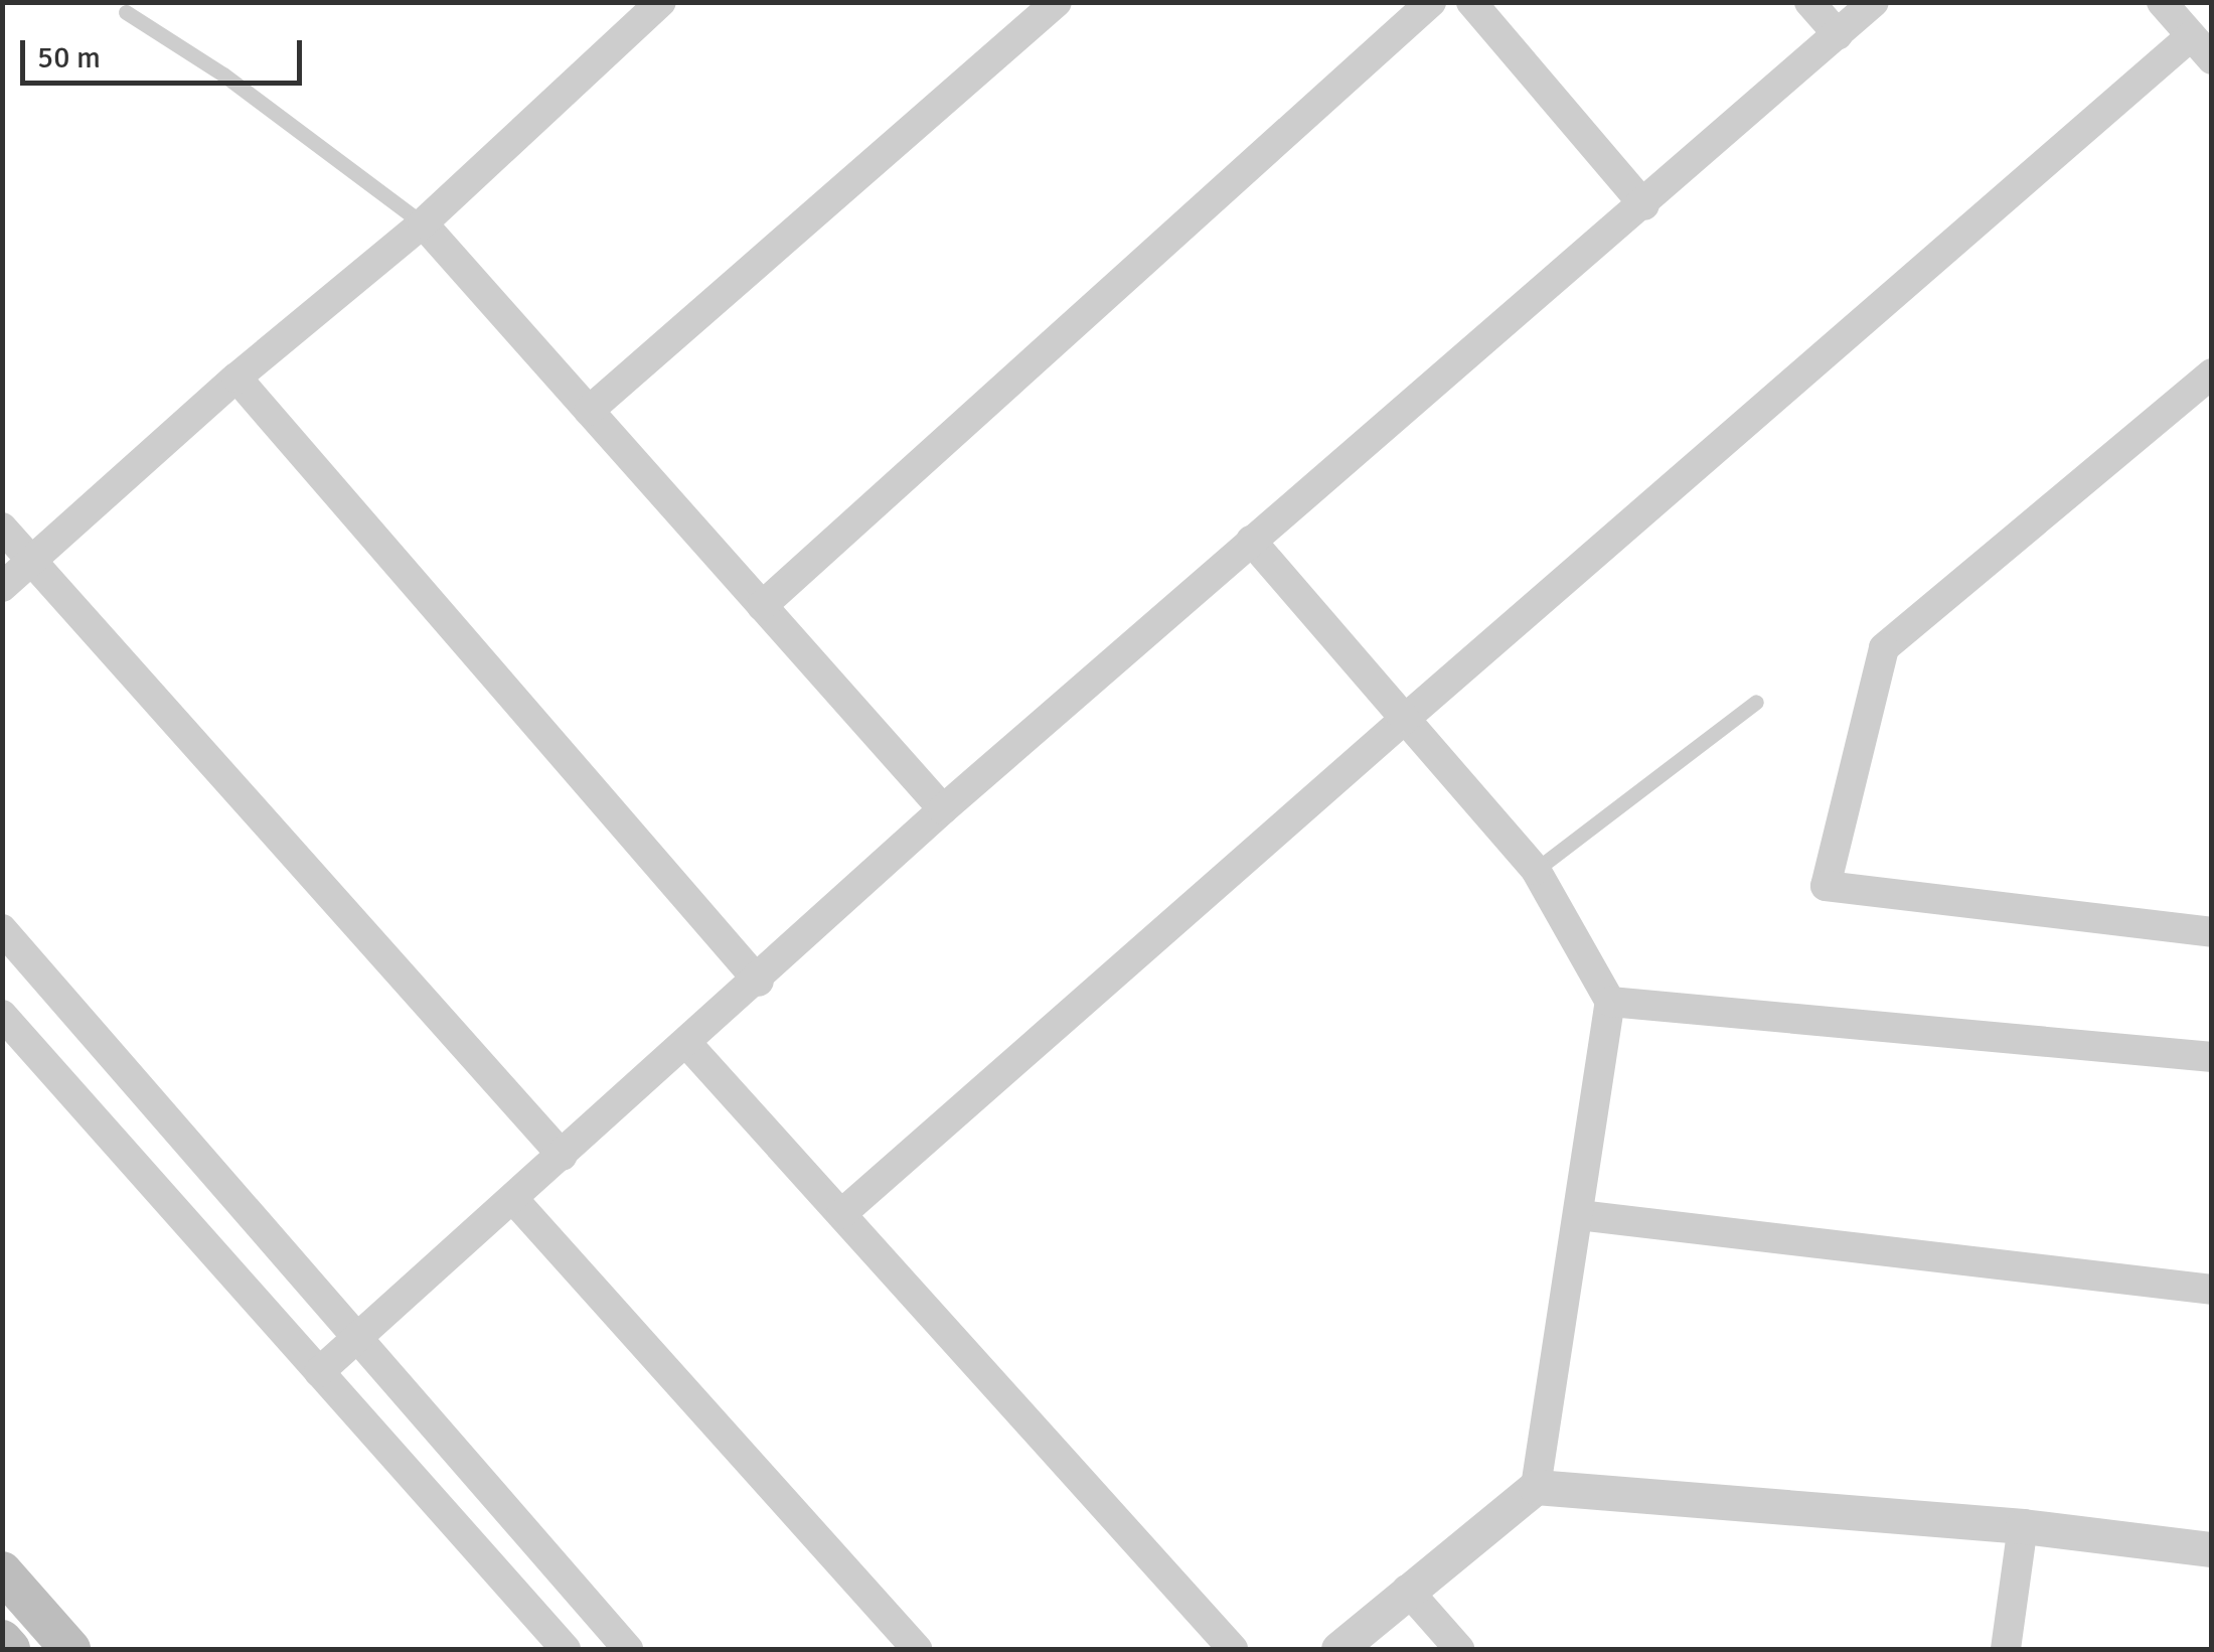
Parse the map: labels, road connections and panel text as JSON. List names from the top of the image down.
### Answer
{
  "scale_bar": "50 m"
}
